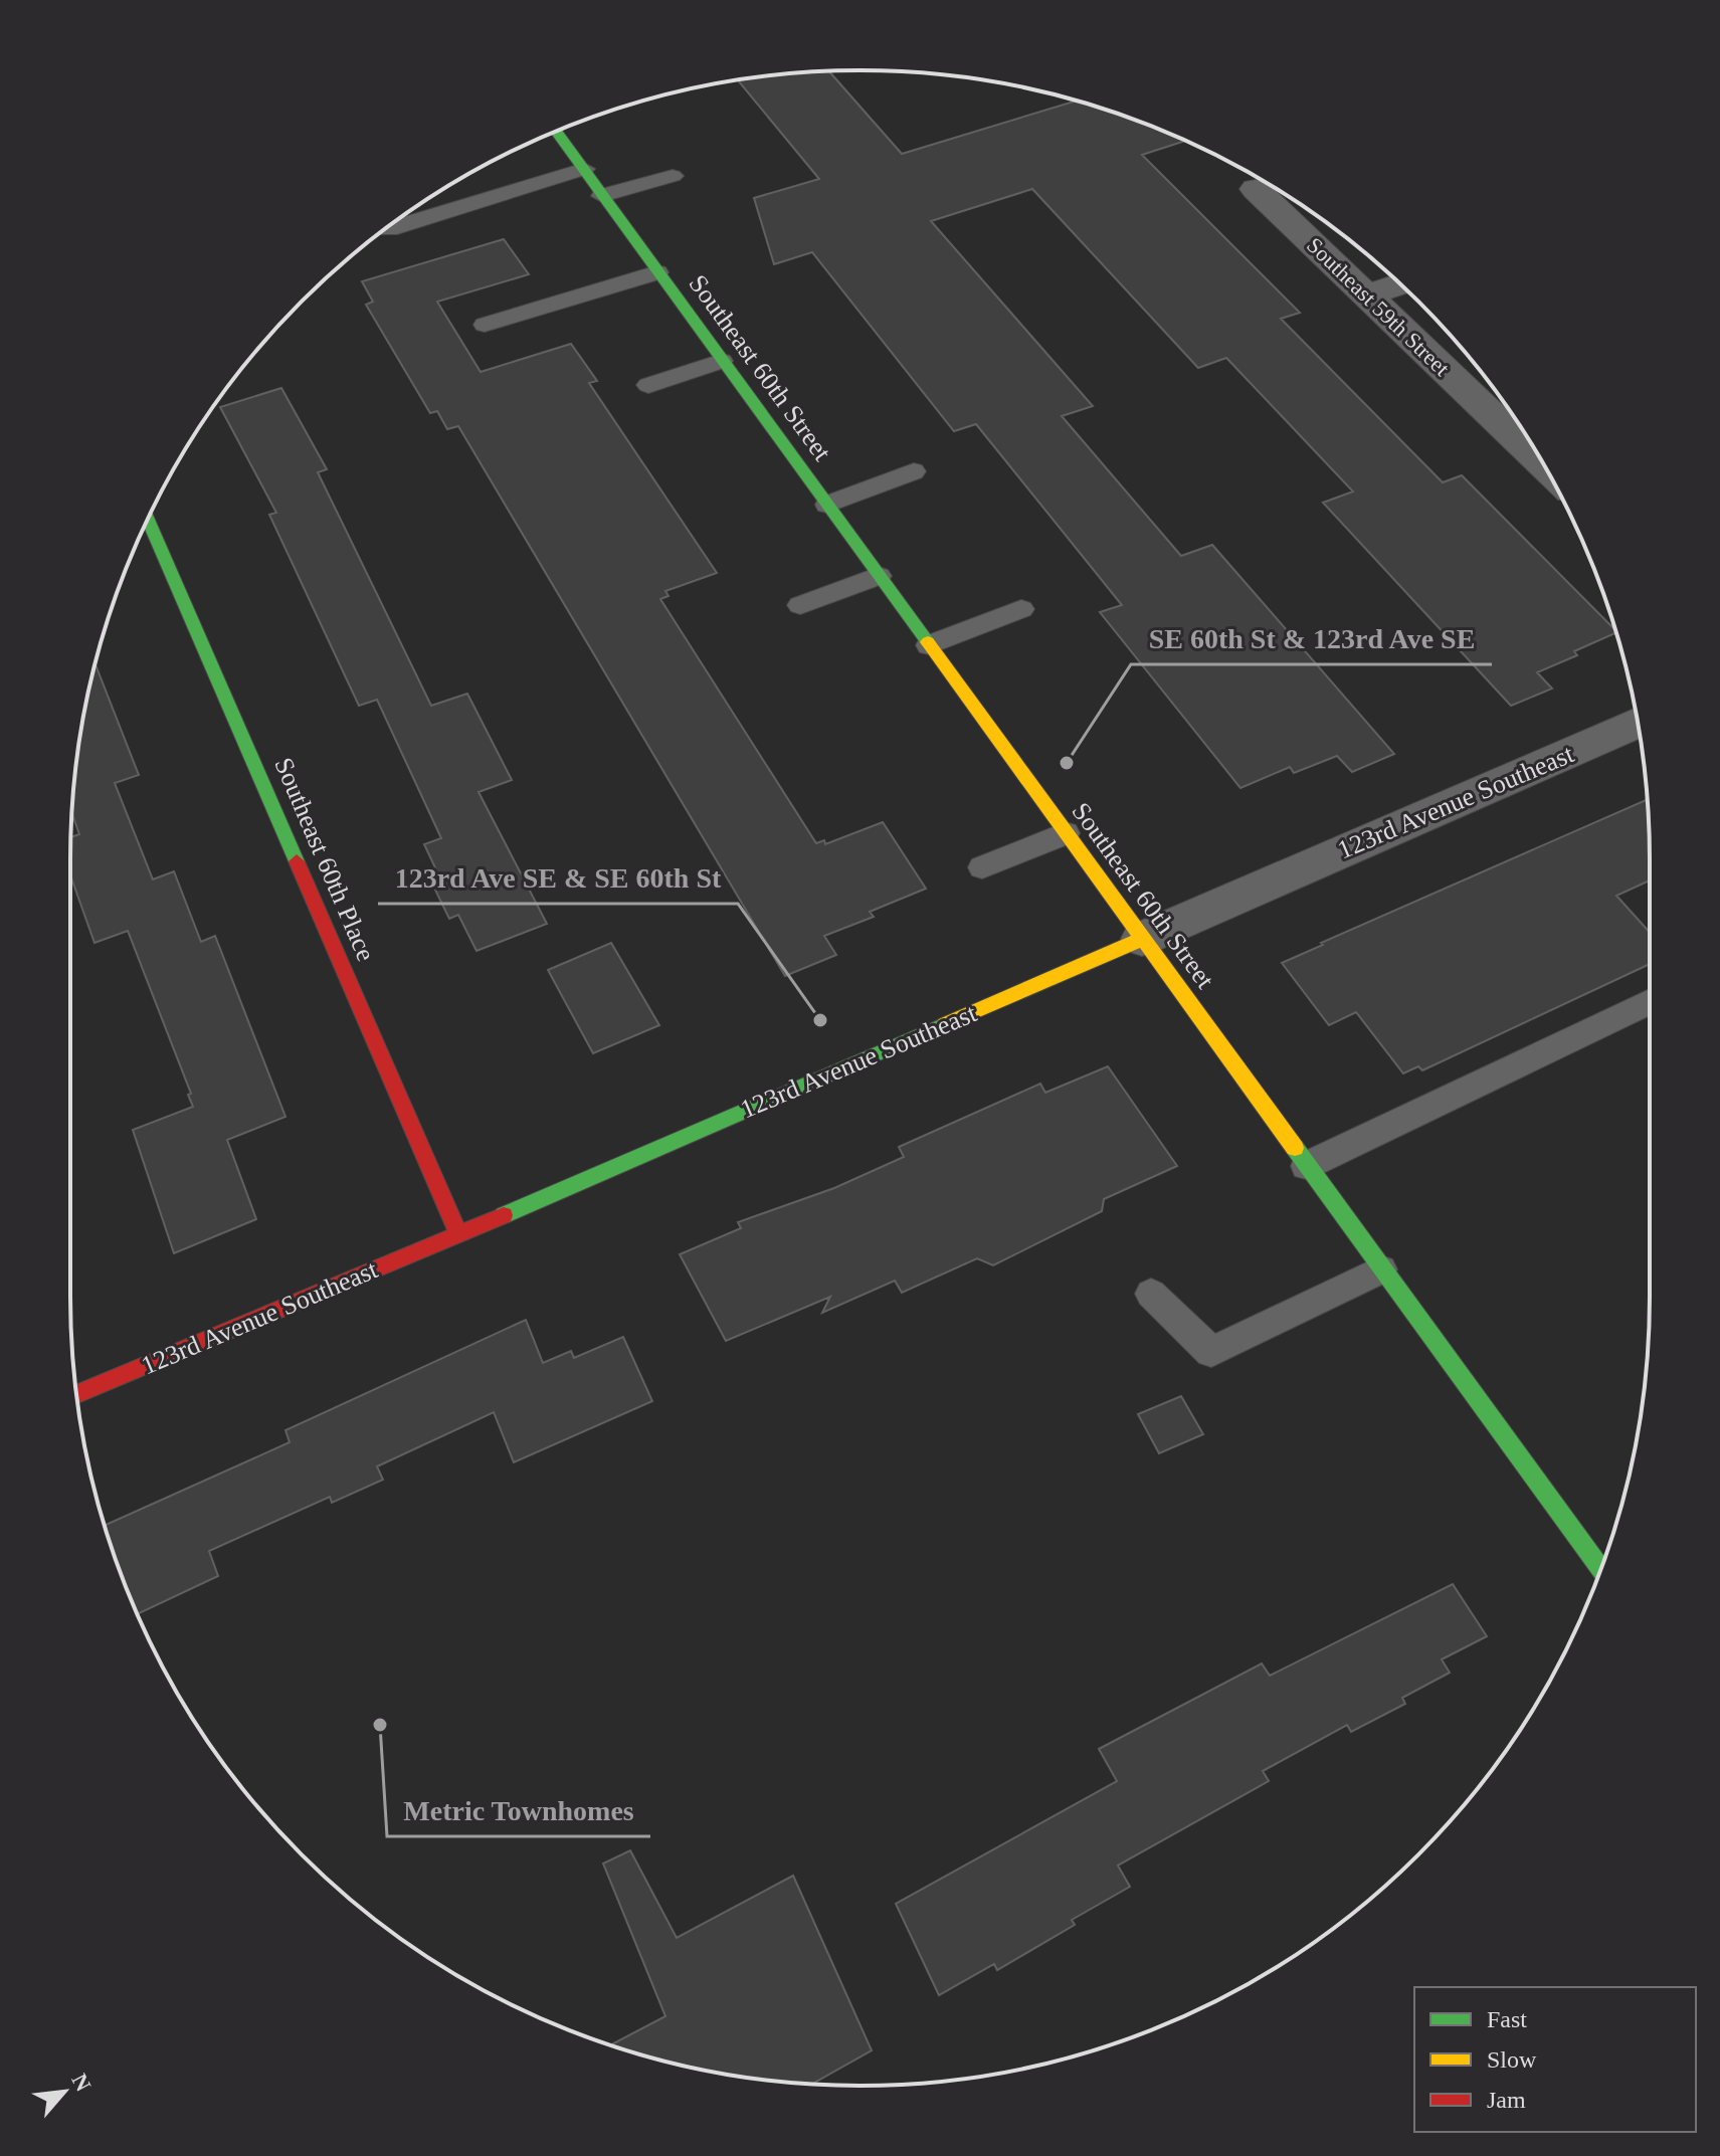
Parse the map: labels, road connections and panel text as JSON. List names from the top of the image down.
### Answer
{
  "streets": {
    "street": [
      "Southeast 59th Street",
      "Southeast 60th Street",
      "123rd Avenue Southeast",
      "Southeast 60th Place"
    ]
  },
  "crossings": [
    ["Southeast 60th Street", "123rd Avenue Southeast"],
    ["123rd Avenue Southeast", "Southeast 60th Place"]
  ],
  "places": ["SE 60th St & 123rd Ave SE", "123rd Ave SE & SE 60th St", "Metric Townhomes"],
  "legend": ["Fast", "Slow", "Jam"],
  "north": "top right"
}
